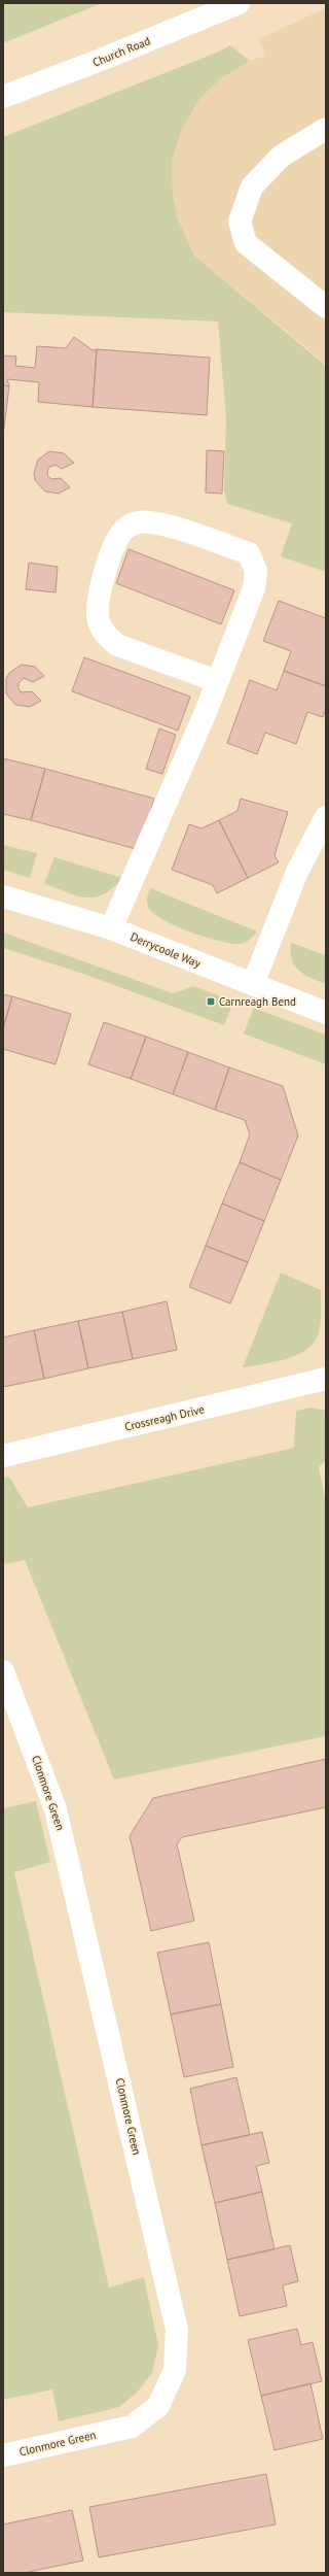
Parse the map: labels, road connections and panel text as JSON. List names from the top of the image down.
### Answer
{
  "streets": {
    "street": [
      "Church Road",
      "Derrycoole Way",
      "Crossreagh Drive",
      "Clonmore Green"
    ]
  },
  "places": {
    "transit": ["Carnreagh Bend"]
  }
}
